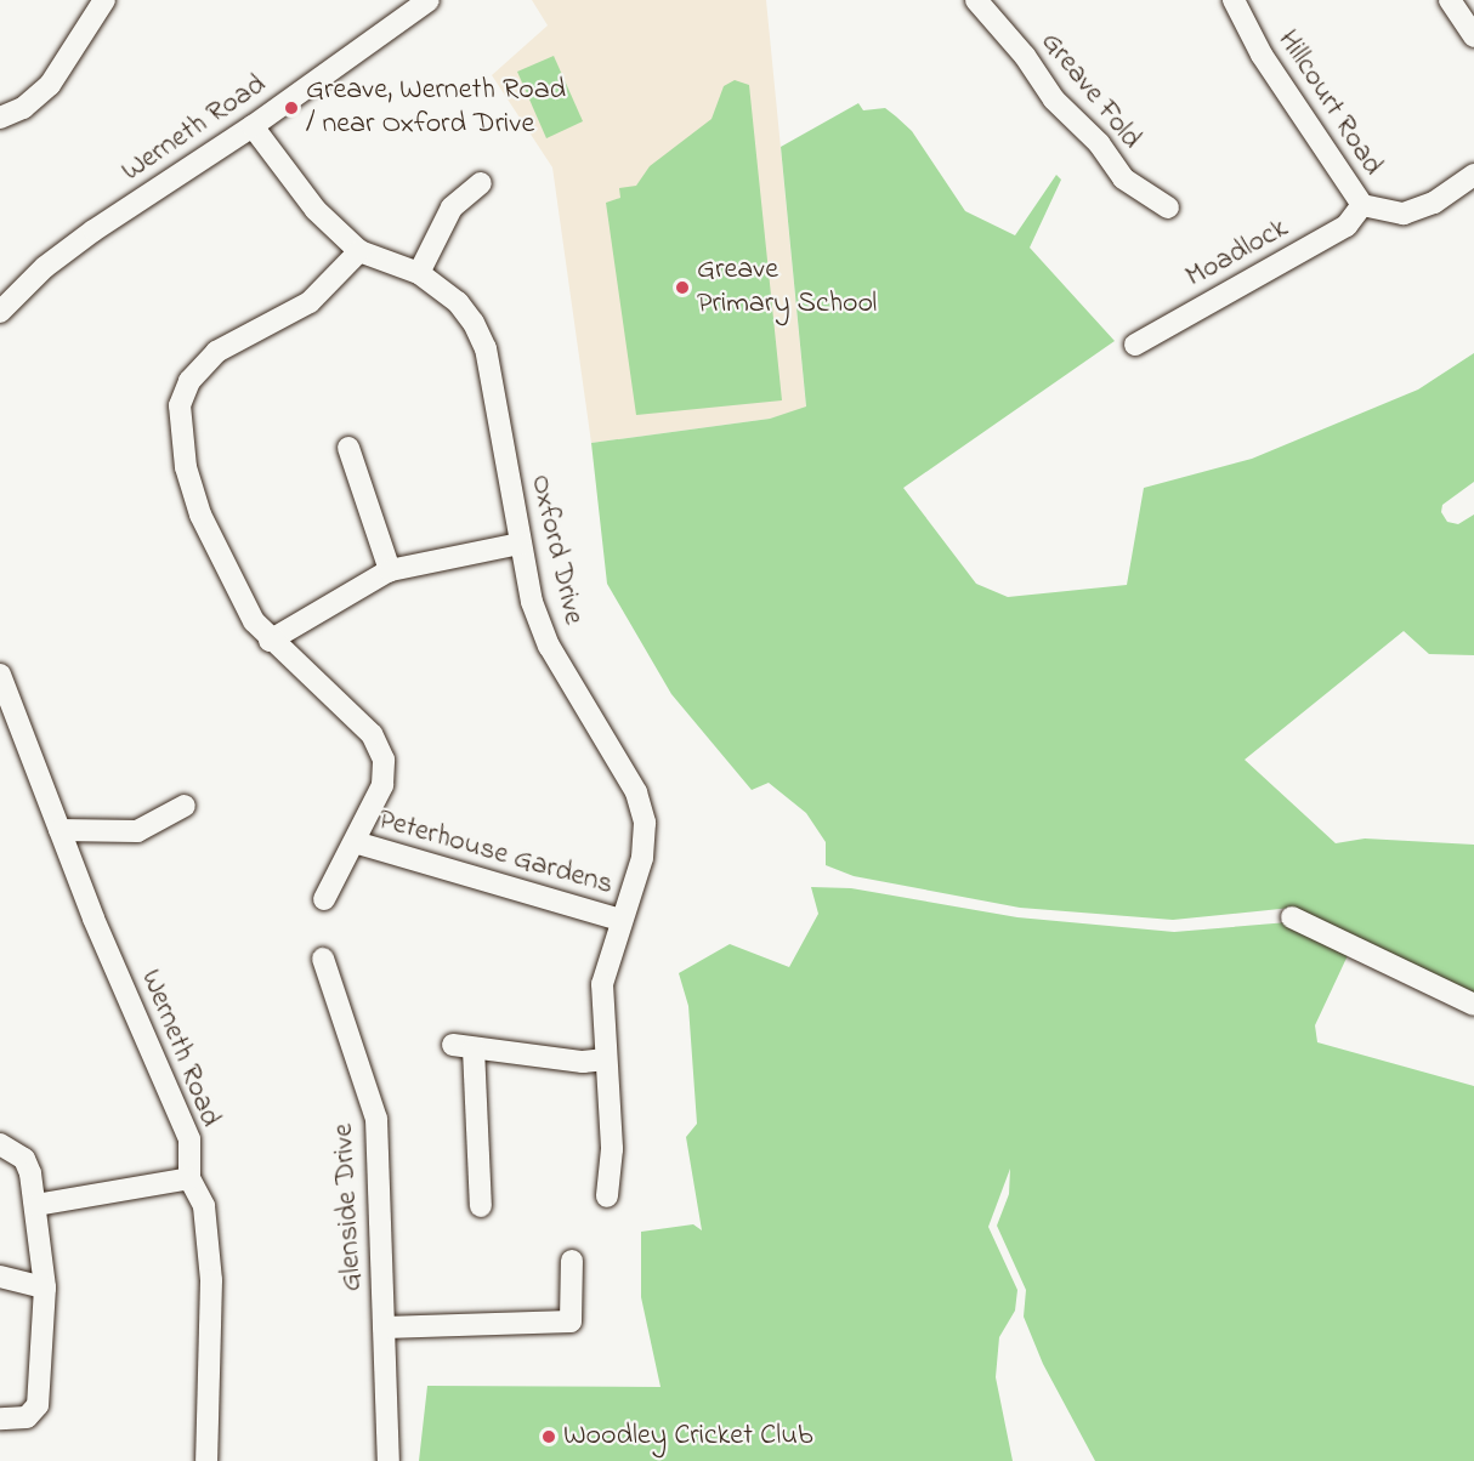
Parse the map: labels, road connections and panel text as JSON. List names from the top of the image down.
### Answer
{
  "streets": {
    "street": [
      "Greave Fold",
      "Hillcourt Road",
      "Werneth Road",
      "Moadlock",
      "Oxford Drive",
      "Peterhouse Gardens",
      "Glenside Drive"
    ]
  },
  "crossings": [
    ["Hillcourt Road", "Moadlock"],
    ["Werneth Road", "Oxford Drive"],
    ["Oxford Drive", "Peterhouse Gardens"]
  ],
  "places": ["Greave, Werneth Road / near Oxford Drive", "Greave Primary School", "Woodley Cricket Club"]
}
